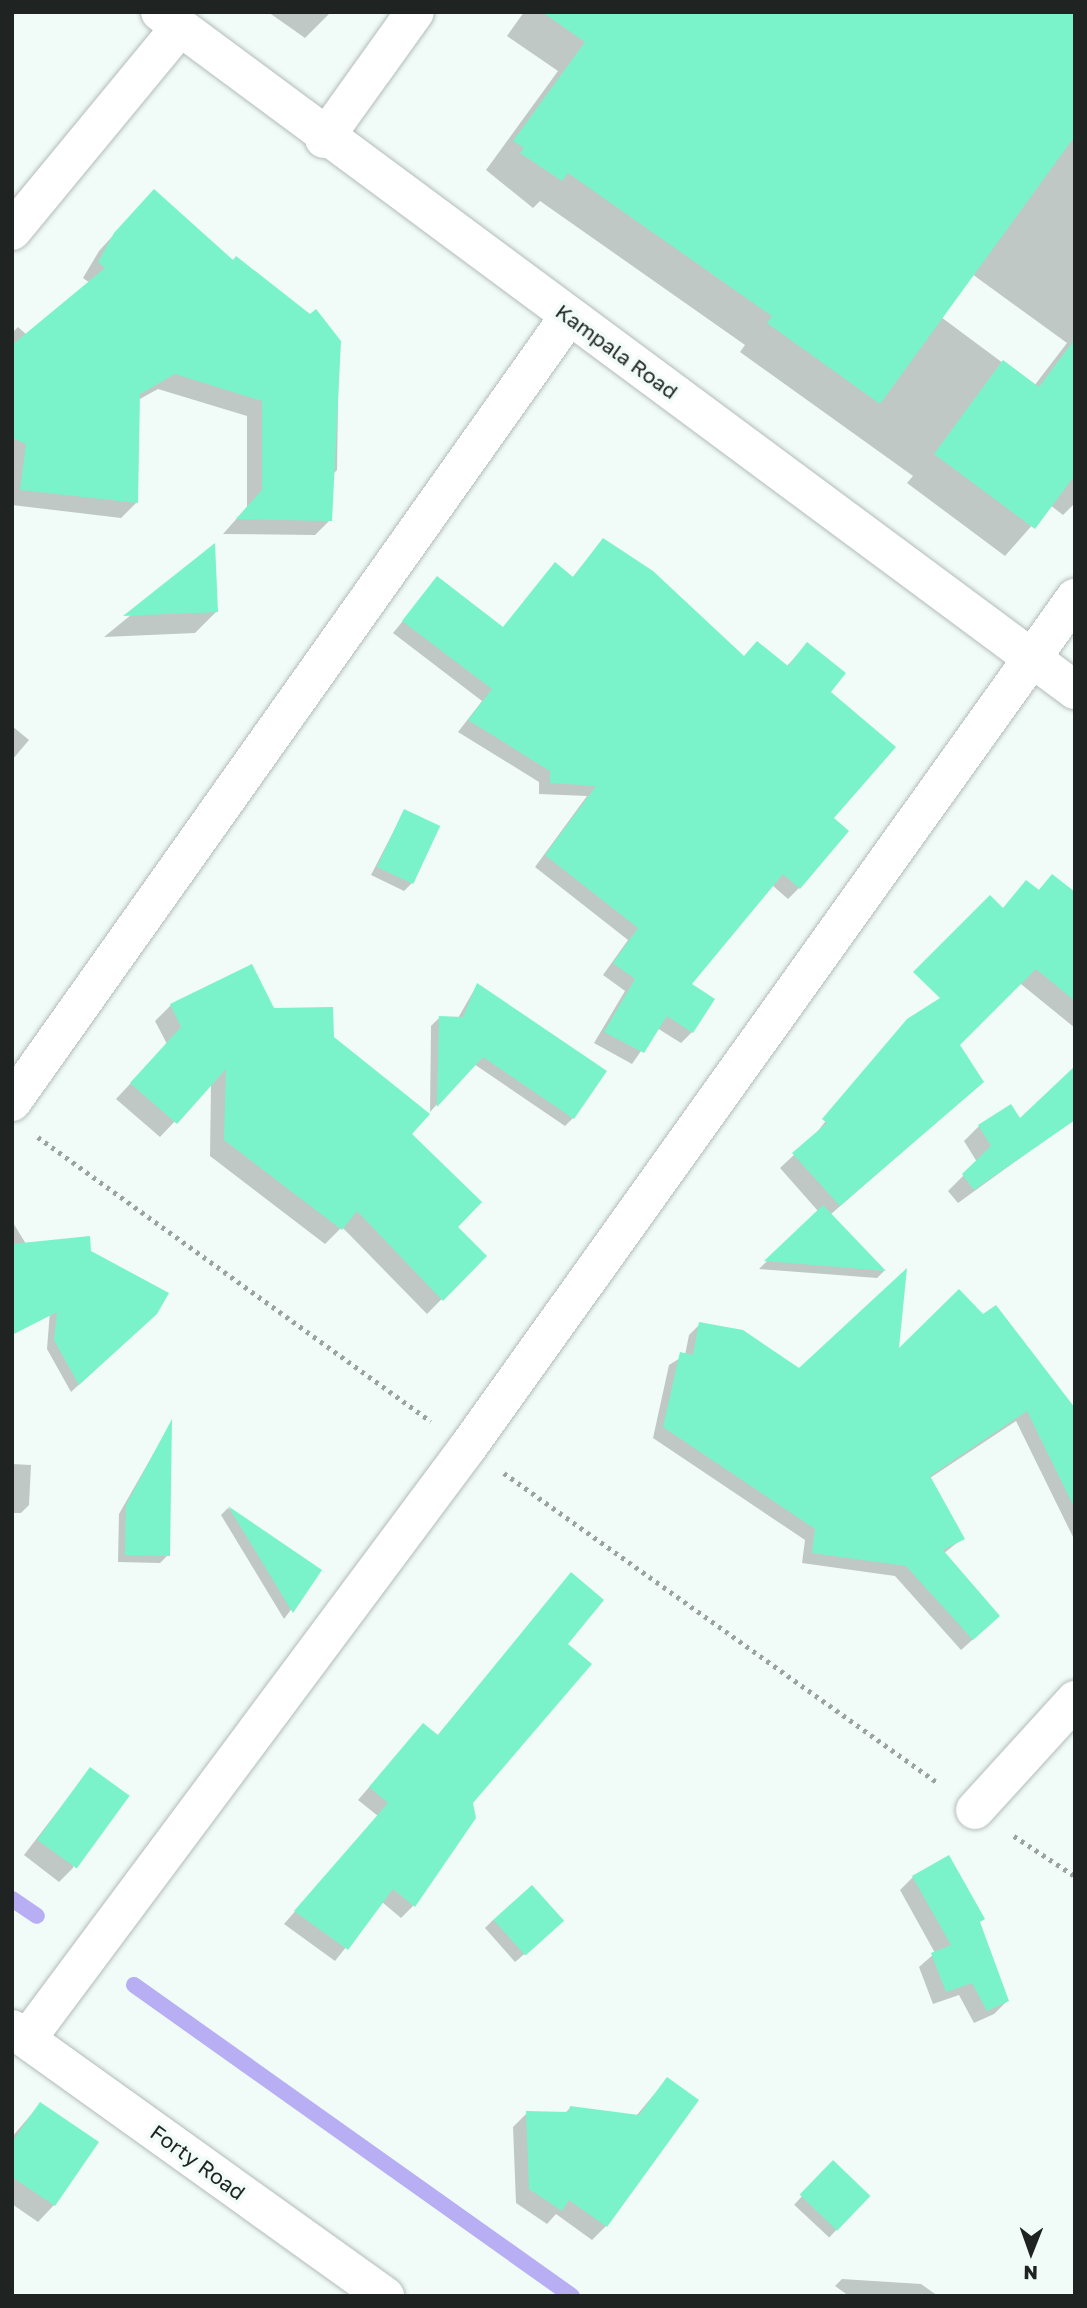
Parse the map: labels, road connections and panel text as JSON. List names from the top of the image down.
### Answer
{
  "streets": {
    "street": ["Kampala Road", "Forty Road"]
  },
  "north": "bottom"
}
